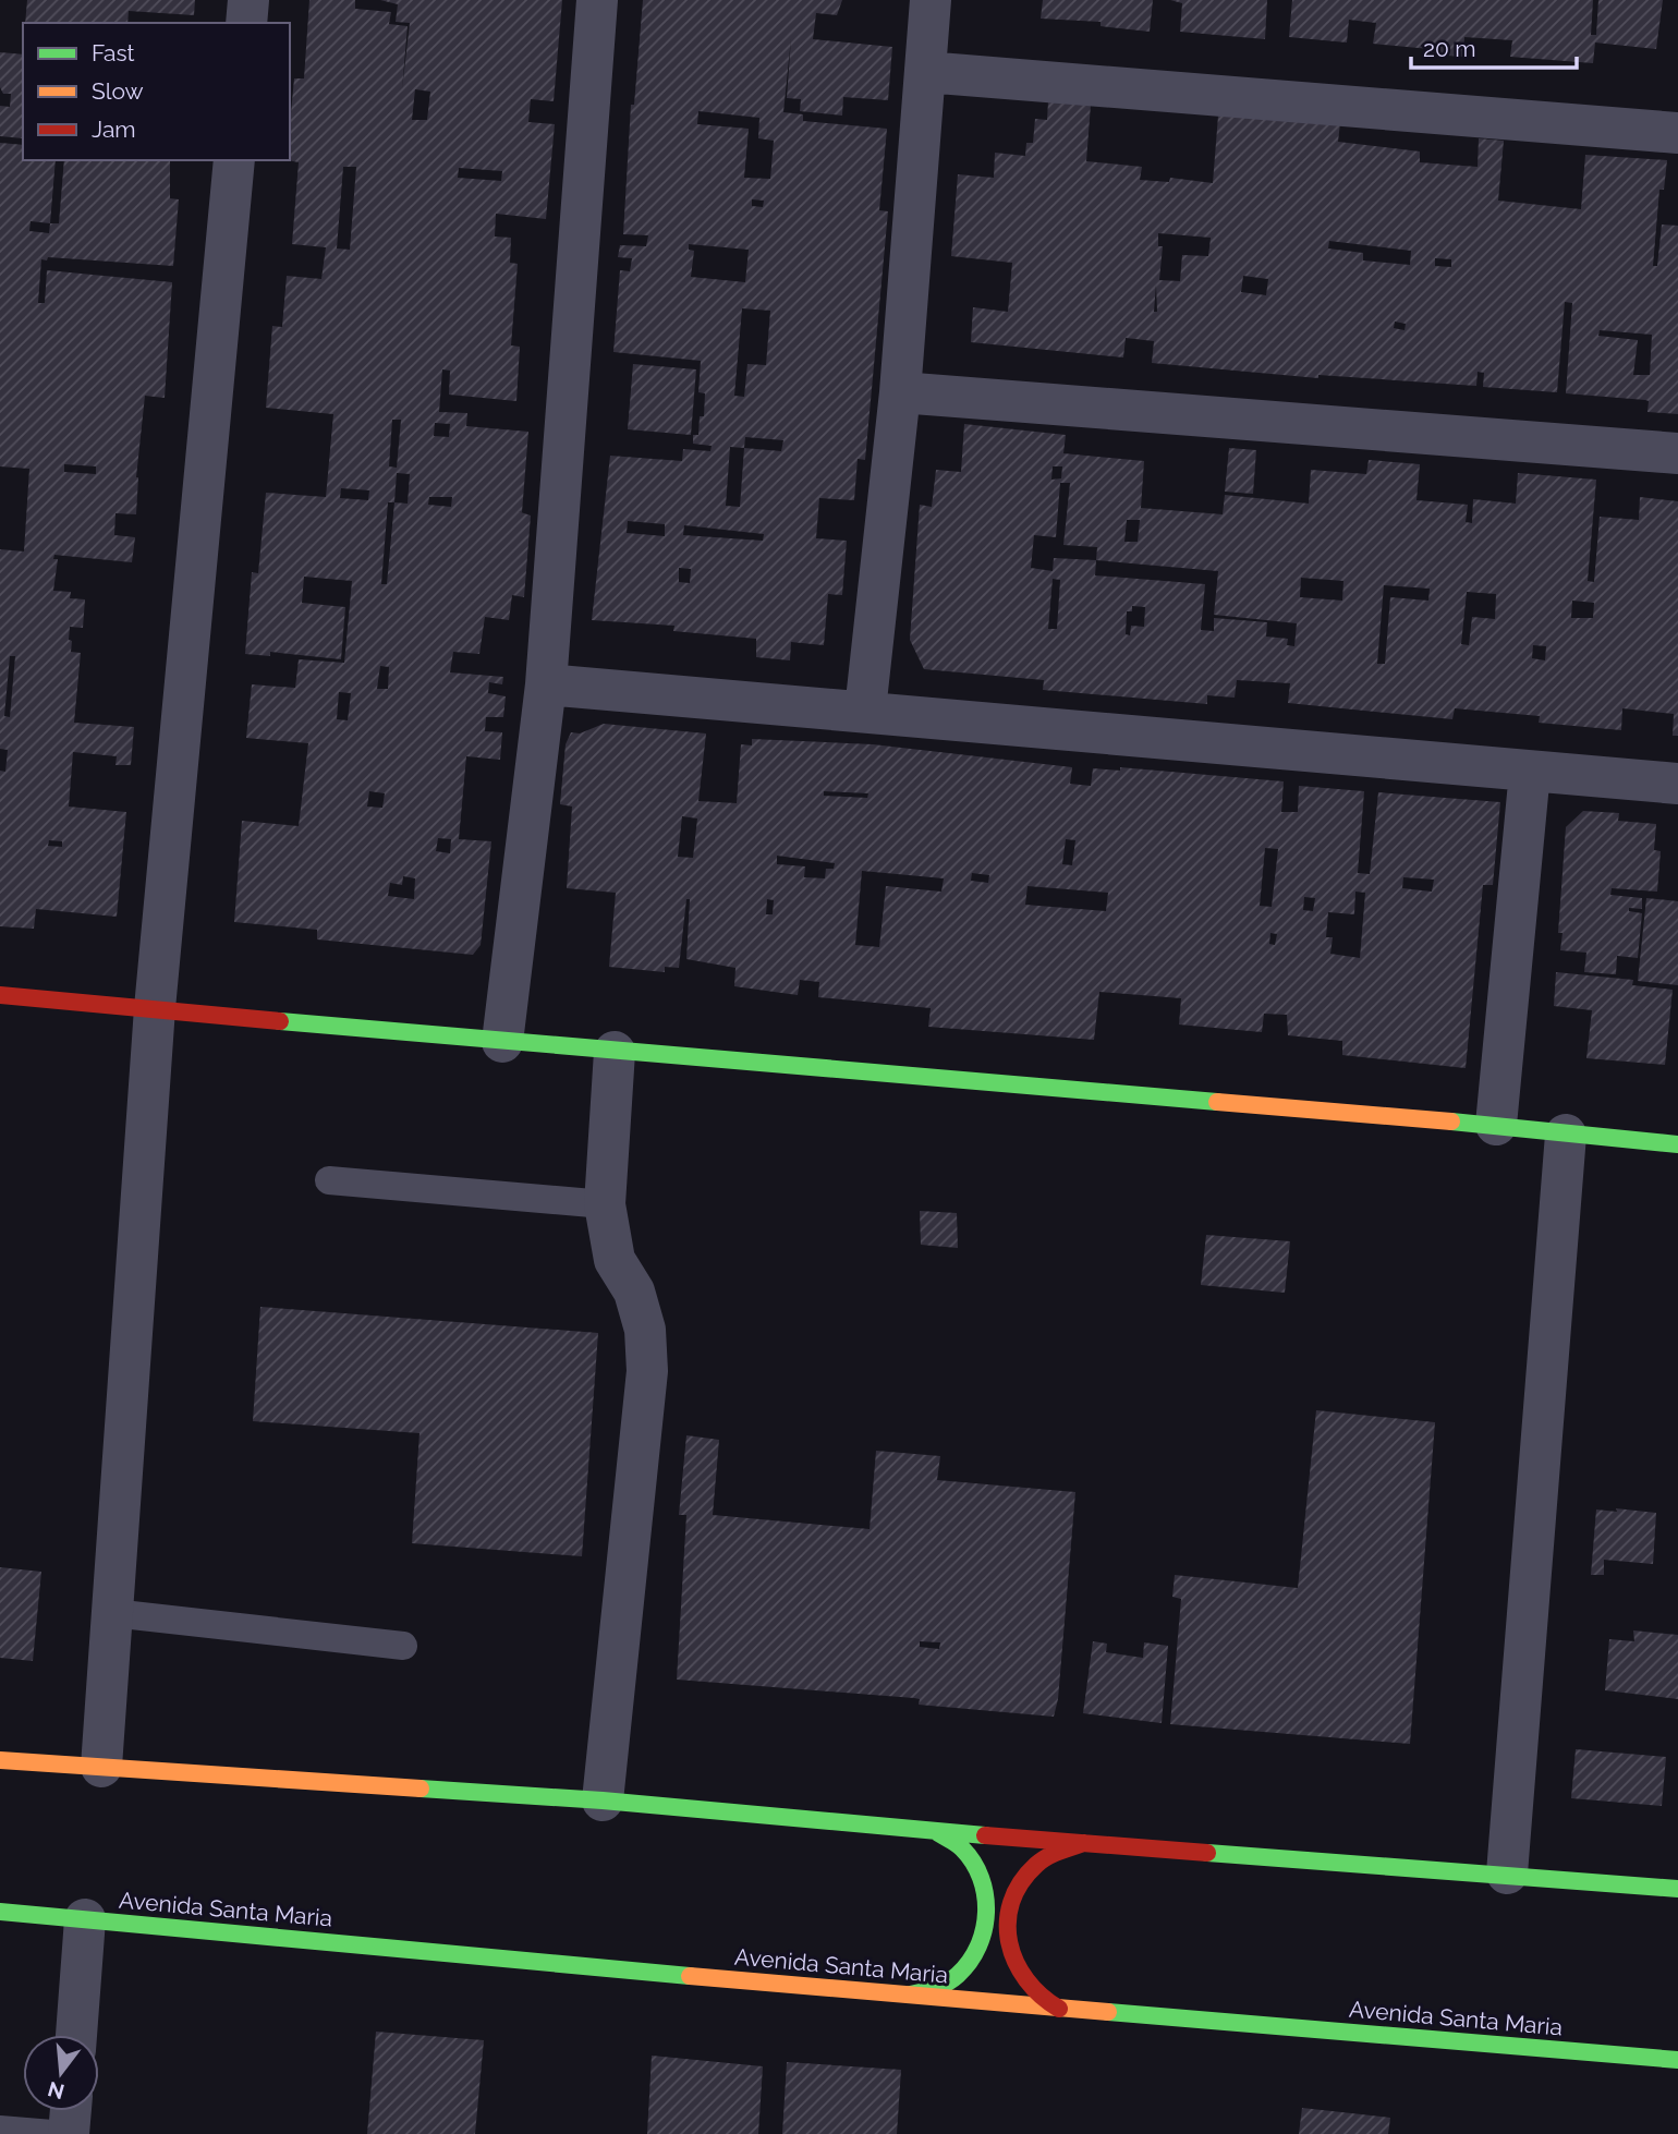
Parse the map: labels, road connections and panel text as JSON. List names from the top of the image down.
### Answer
{
  "streets": {
    "main road": ["Avenida Santa Maria"]
  },
  "legend": ["Fast", "Slow", "Jam"],
  "scale_bar": "20 m",
  "north": "bottom"
}
